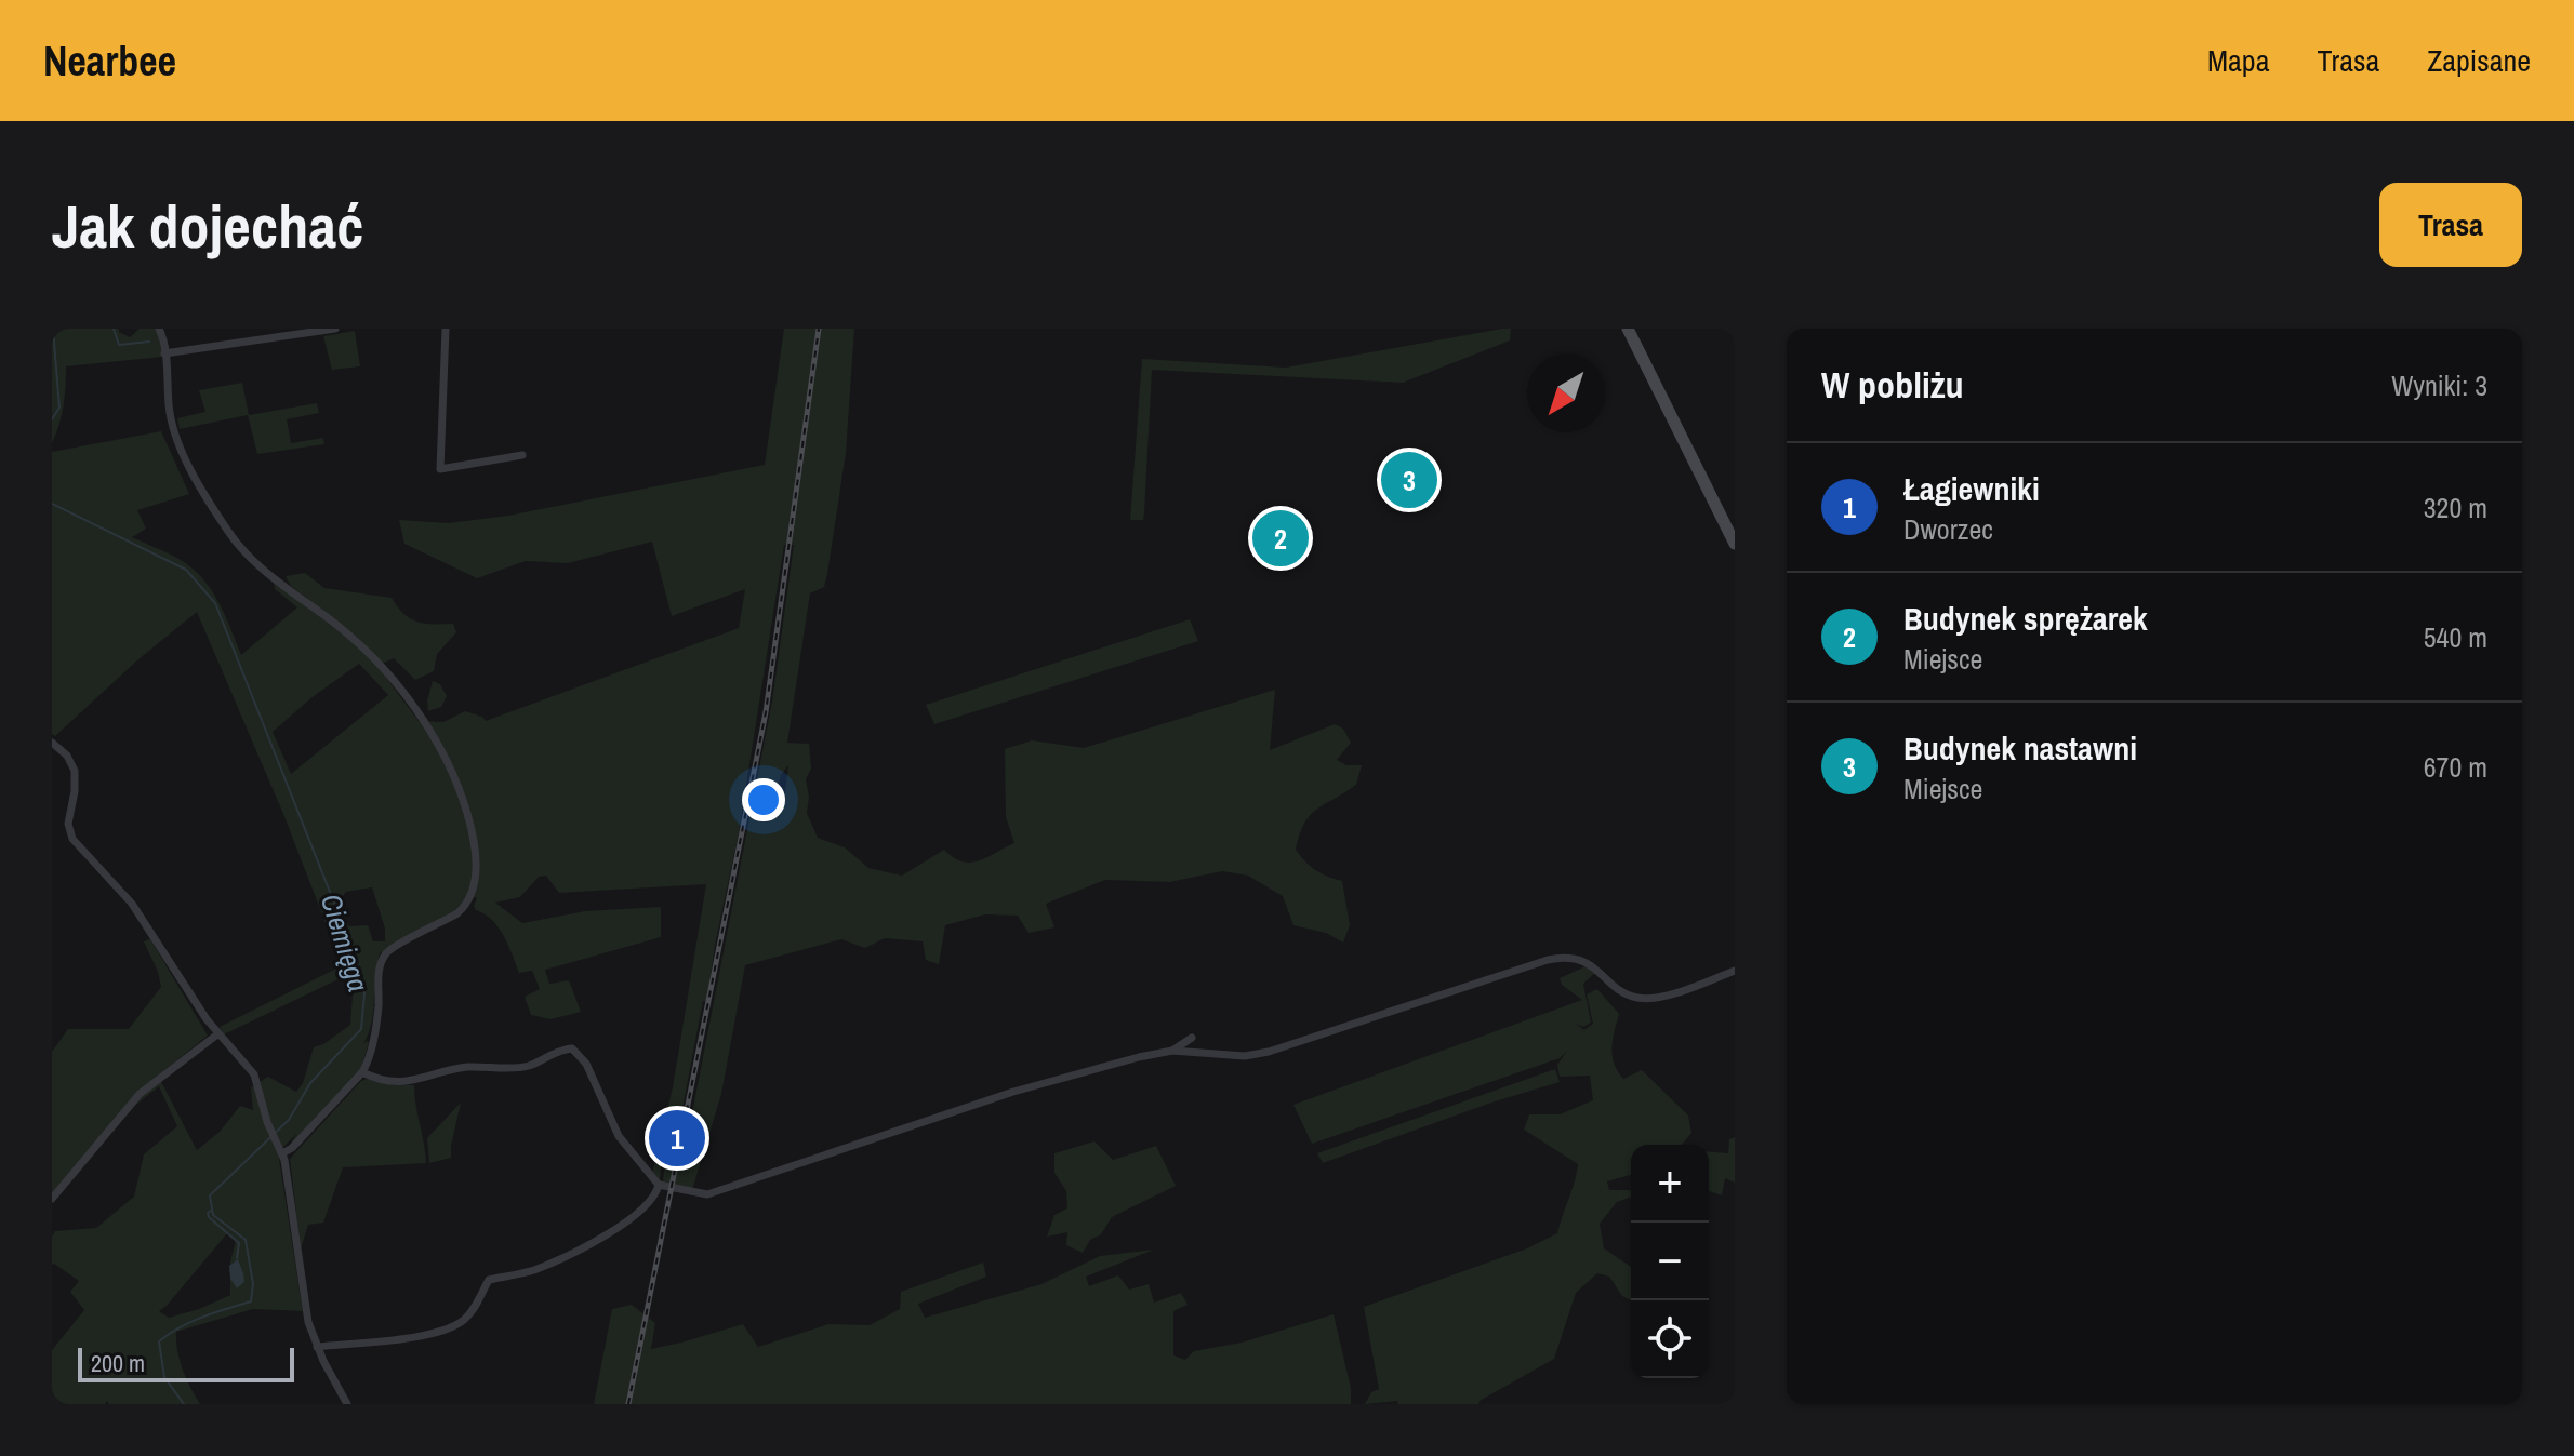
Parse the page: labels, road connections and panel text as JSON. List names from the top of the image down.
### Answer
{
  "water": ["Ciemięga"],
  "scale_bar": "200 m",
  "north": "bottom left",
  "page": {
    "header": "Nearbee",
    "nav": ["Mapa", "Trasa", "Zapisane"],
    "buttons": "Trasa",
    "title": "Jak dojechać",
    "heading": ["W pobliżu", "Wyniki: 3"],
    "list": [
      {
        "mark": "1",
        "name": "Łagiewniki",
        "note": "Dworzec",
        "value": "320 m"
      },
      {
        "mark": "2",
        "name": "Budynek sprężarek",
        "note": "Miejsce",
        "value": "540 m"
      },
      {
        "mark": "3",
        "name": "Budynek nastawni",
        "note": "Miejsce",
        "value": "670 m"
      }
    ],
    "pins": ["3", "2", "1"],
    "map_buttons": ["+", "−"],
    "scale": "200 m"
  }
}
